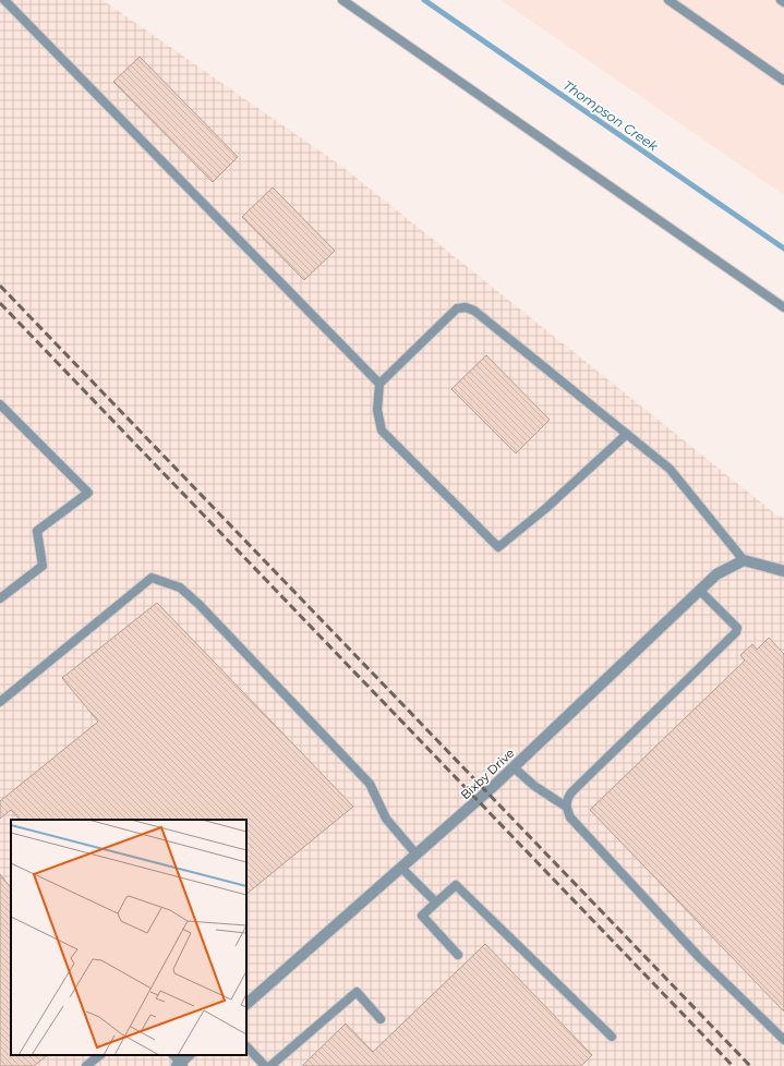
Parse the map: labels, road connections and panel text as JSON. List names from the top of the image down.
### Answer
{
  "streets": {
    "street": ["Bixby Drive"]
  },
  "water": ["Thompson Creek"]
}
